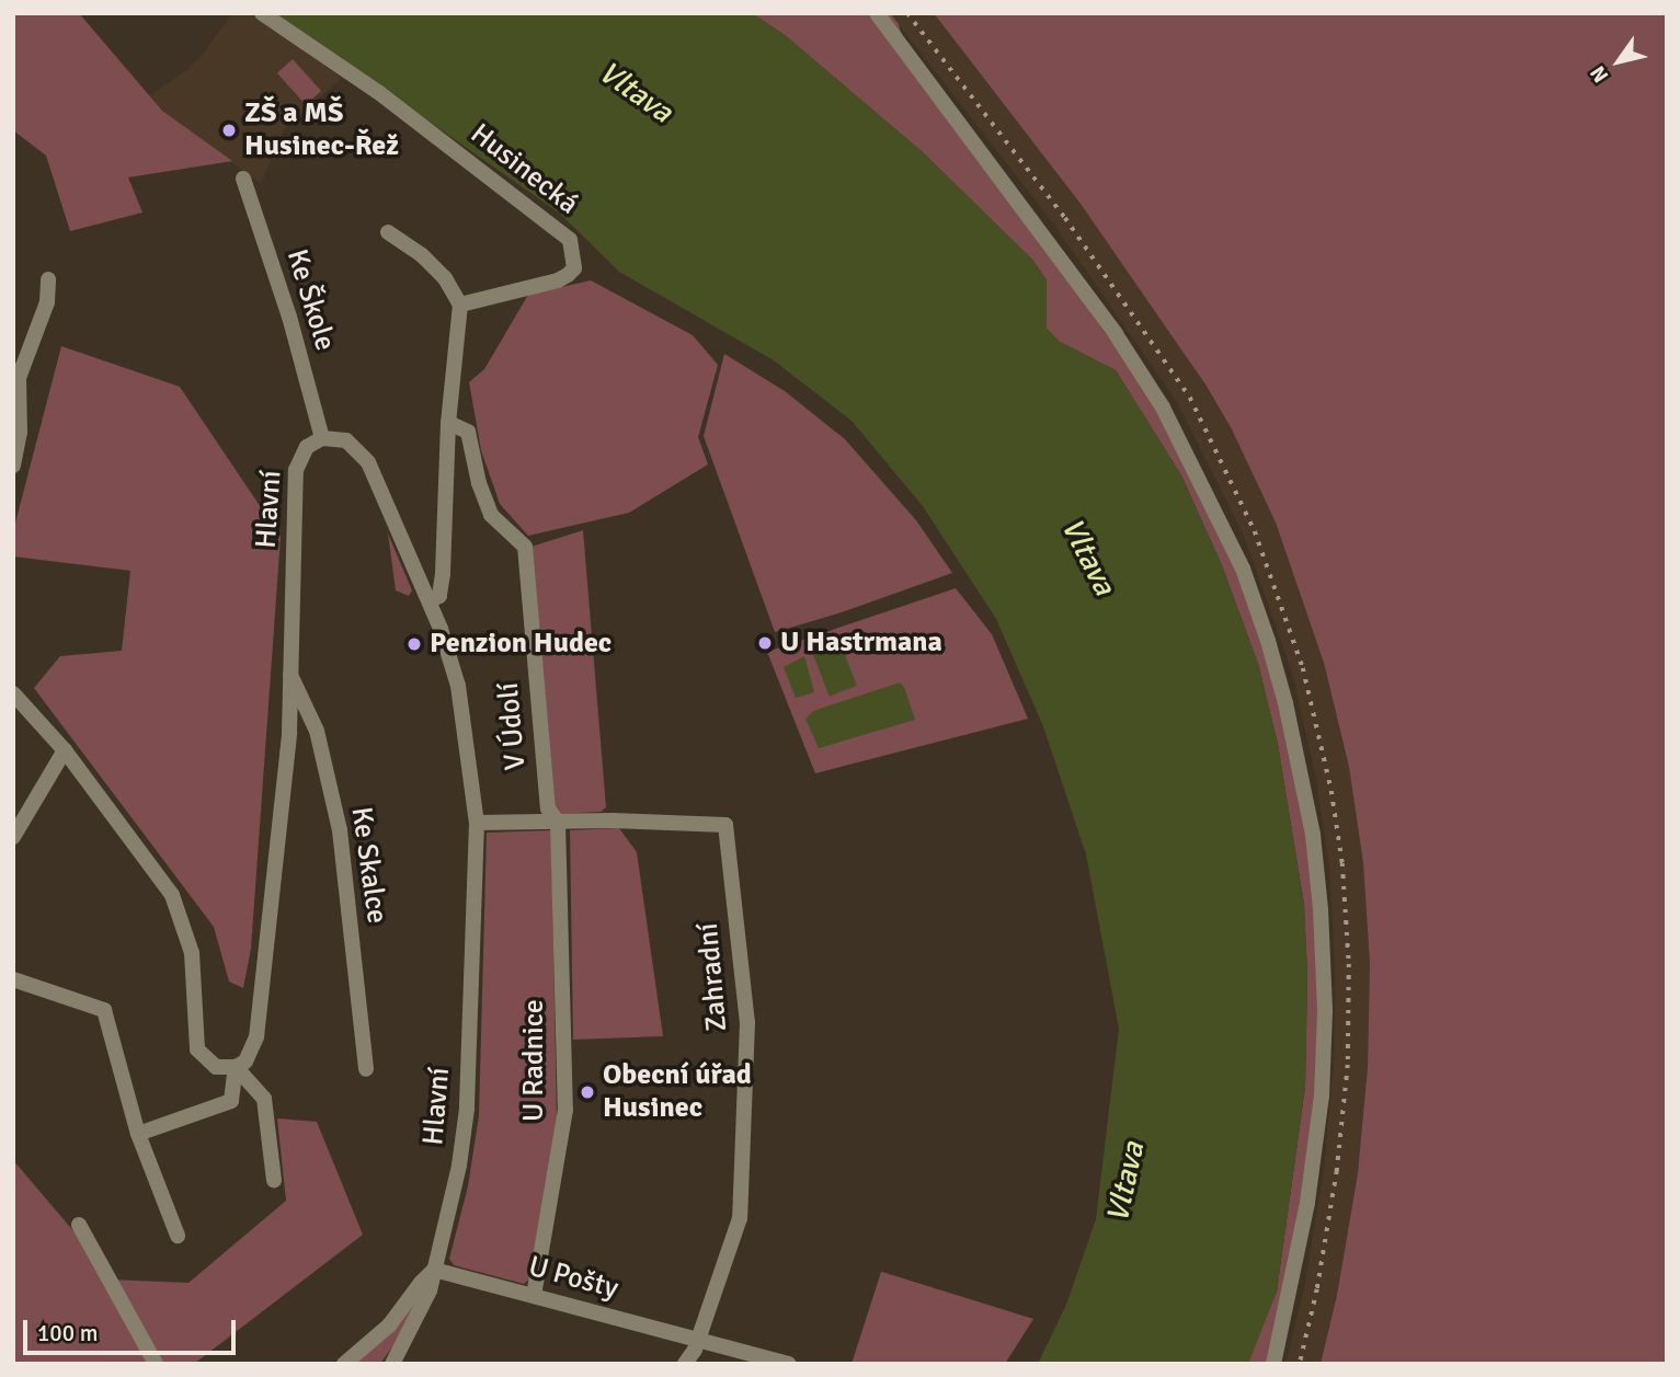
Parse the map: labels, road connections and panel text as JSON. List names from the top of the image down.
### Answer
{
  "streets": {
    "street": [
      "Husinecká",
      "Ke Škole",
      "Hlavní",
      "V Údolí",
      "Ke Skalce",
      "Zahradní",
      "U Radnice",
      "U Pošty"
    ]
  },
  "crossings": [
    ["Ke Škole", "Hlavní"],
    ["Hlavní", "Ke Skalce"],
    ["Hlavní", "Zahradní"],
    ["Hlavní", "U Pošty"],
    ["V Údolí", "Zahradní"],
    ["V Údolí", "U Radnice"],
    ["Zahradní", "U Radnice"],
    ["Zahradní", "U Pošty"],
    ["U Radnice", "U Pošty"]
  ],
  "water": ["Vltava"],
  "places": [
    "ZŠ a MŠ Husinec-Řež",
    "U Hastrmana",
    "Penzion Hudec",
    "Obecní úřad Husinec"
  ],
  "scale_bar": "100 m",
  "north": "bottom left"
}
